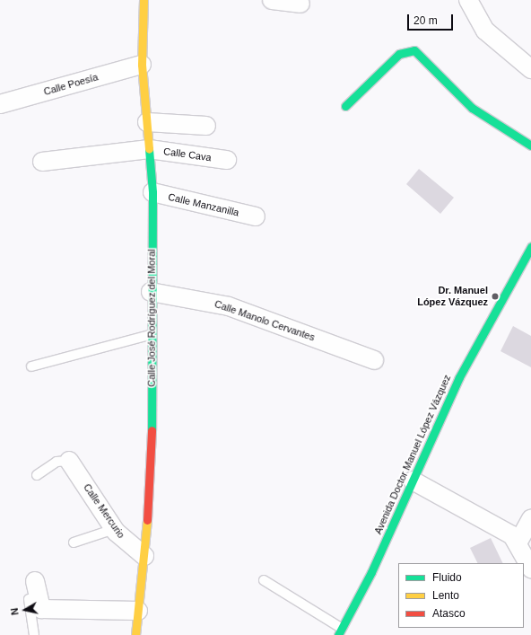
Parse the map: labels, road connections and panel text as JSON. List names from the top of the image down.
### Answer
{
  "streets": {
    "street": [
      "Calle Poesía",
      "Calle Cava",
      "Calle Manzanilla",
      "Calle José Rodríguez del Moral",
      "Calle Manolo Cervantes",
      "Avenida Doctor Manuel López Vázquez",
      "Calle Mercurio"
    ]
  },
  "crossings": [
    ["Calle Poesía", "Calle José Rodríguez del Moral"],
    ["Calle Cava", "Calle José Rodríguez del Moral"],
    ["Calle Manzanilla", "Calle José Rodríguez del Moral"],
    ["Calle José Rodríguez del Moral", "Calle Manolo Cervantes"],
    ["Calle José Rodríguez del Moral", "Calle Mercurio"]
  ],
  "places": ["Dr. Manuel López Vázquez"],
  "legend": ["Fluido", "Lento", "Atasco"],
  "scale_bar": "20 m",
  "north": "left"
}
